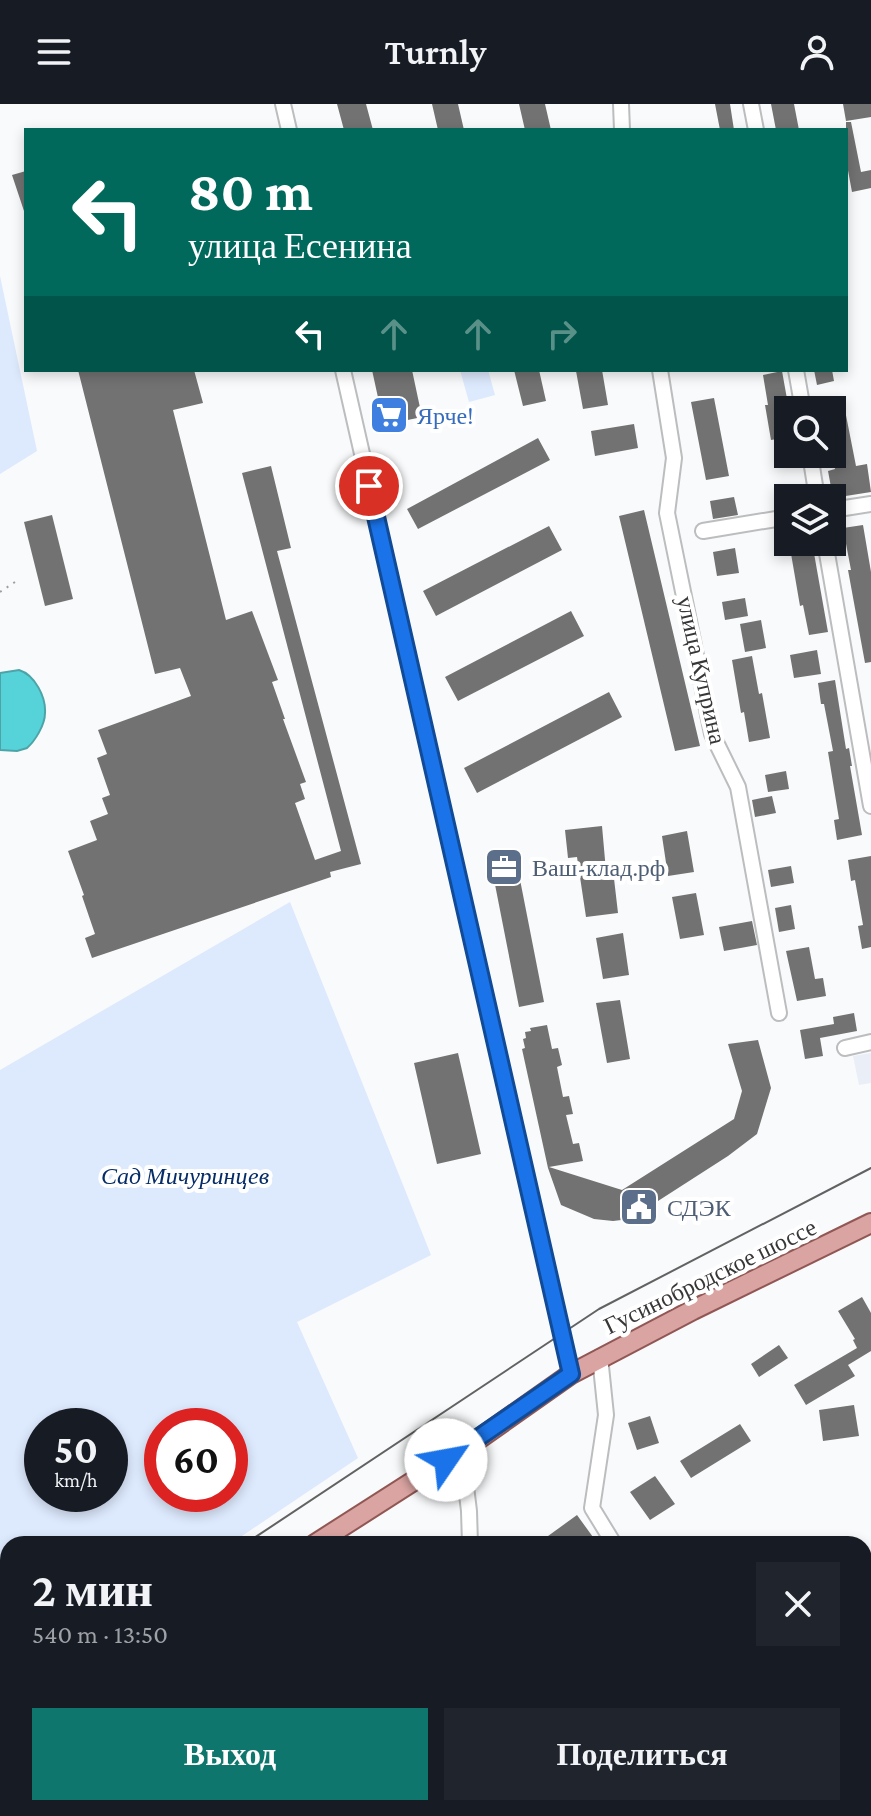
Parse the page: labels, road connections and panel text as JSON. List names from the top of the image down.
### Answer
{
  "streets": {
    "main road": ["Гусинобродское шоссе"],
    "street": ["улица Куприна"]
  },
  "parks": ["Сад Мичуринцев"],
  "places": {
    "supermarket": ["Ярче!"],
    "office": ["Ваш-клад.рф"],
    "public building": ["СДЭК"]
  },
  "page": {
    "header": "Turnly",
    "turn": ["80 m", "улица Есенина"],
    "speed": "50 km/h",
    "limit": "60",
    "heading": ["2 мин", "540 m · 13:50"],
    "buttons": ["Выход", "Поделиться"]
  }
}
